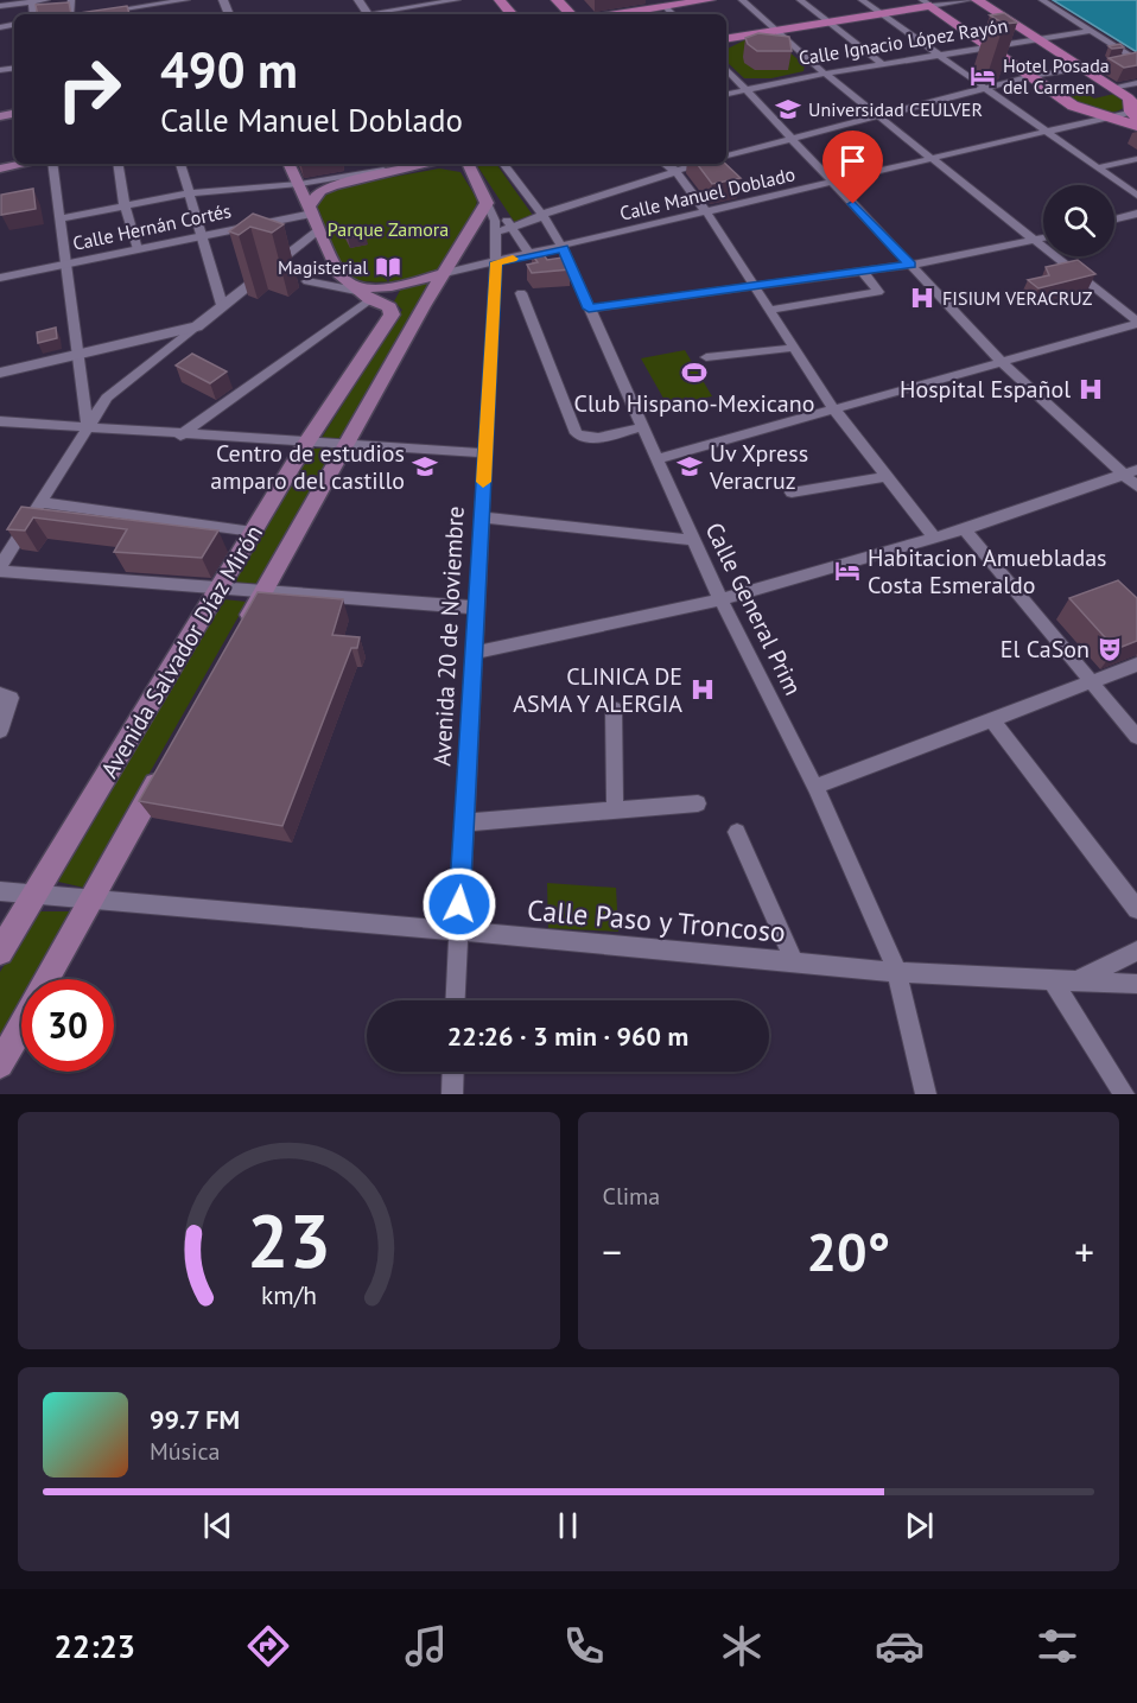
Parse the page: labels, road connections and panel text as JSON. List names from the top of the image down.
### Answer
{
  "streets": {
    "main road": ["Calle Manuel Doblado", "Avenida Salvador Díaz Mirón"],
    "street": [
      "Calle Ignacio López Rayón",
      "Calle Hernán Cortés",
      "Calle General Prim",
      "Avenida 20 de Noviembre",
      "Calle Paso y Troncoso"
    ]
  },
  "crossings": [
    ["Calle Manuel Doblado", "Calle General Prim"],
    ["Calle Manuel Doblado", "Avenida 20 de Noviembre"],
    ["Calle Manuel Doblado", "Avenida Salvador Díaz Mirón"],
    ["Calle General Prim", "Calle Paso y Troncoso"],
    ["Avenida 20 de Noviembre", "Avenida Salvador Díaz Mirón"],
    ["Avenida 20 de Noviembre", "Calle Paso y Troncoso"],
    ["Avenida Salvador Díaz Mirón", "Calle Paso y Troncoso"]
  ],
  "parks": ["Parque Zamora"],
  "places": {
    "hotel": ["Hotel Posada del Carmen", "Habitacion Amuebladas Costa Esmeraldo"],
    "school or university": ["Universidad CEULVER", "Centro de estudios amparo del castillo", "Uv Xpress Veracruz"],
    "library": ["Magisterial"],
    "hospital": ["FISIUM VERACRUZ", "Hospital Español", "CLINICA DE ASMA Y ALERGIA"],
    "sports": ["Club Hispano-Mexicano"],
    "theatre": ["El CaSon"]
  },
  "page": {
    "turn": ["490 m", "Calle Manuel Doblado"],
    "limit": "30",
    "trip": "22:26 · 3 min · 960 m",
    "tile": "Clima",
    "heat": ["−", "20°", "+"],
    "song": ["99.7 FM", "Música"],
    "tabs": "22:23",
    "gauge": ["23", "km/h"]
  }
}
